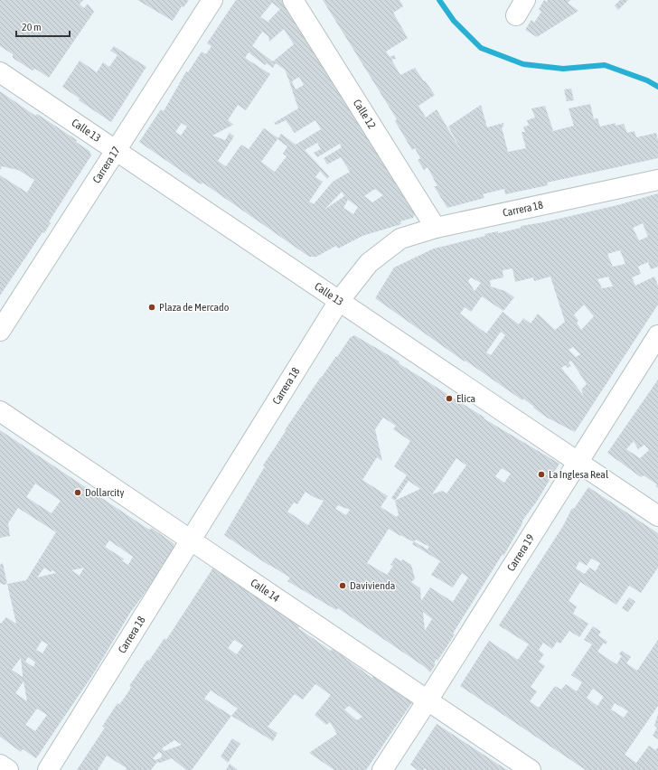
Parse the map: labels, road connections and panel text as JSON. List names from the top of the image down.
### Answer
{
  "streets": {
    "street": [
      "Calle 12",
      "Calle 13",
      "Carrera 17",
      "Carrera 18",
      "Carrera 19",
      "Calle 14"
    ]
  },
  "crossings": [
    ["Calle 12", "Carrera 18"],
    ["Calle 13", "Carrera 17"],
    ["Calle 13", "Carrera 18"],
    ["Calle 13", "Carrera 19"],
    ["Carrera 18", "Calle 14"],
    ["Carrera 19", "Calle 14"]
  ],
  "places": [
    "Plaza de Mercado",
    "Elica",
    "La Inglesa Real",
    "Dollarcity",
    "Davivienda"
  ],
  "scale_bar": "20 m"
}
